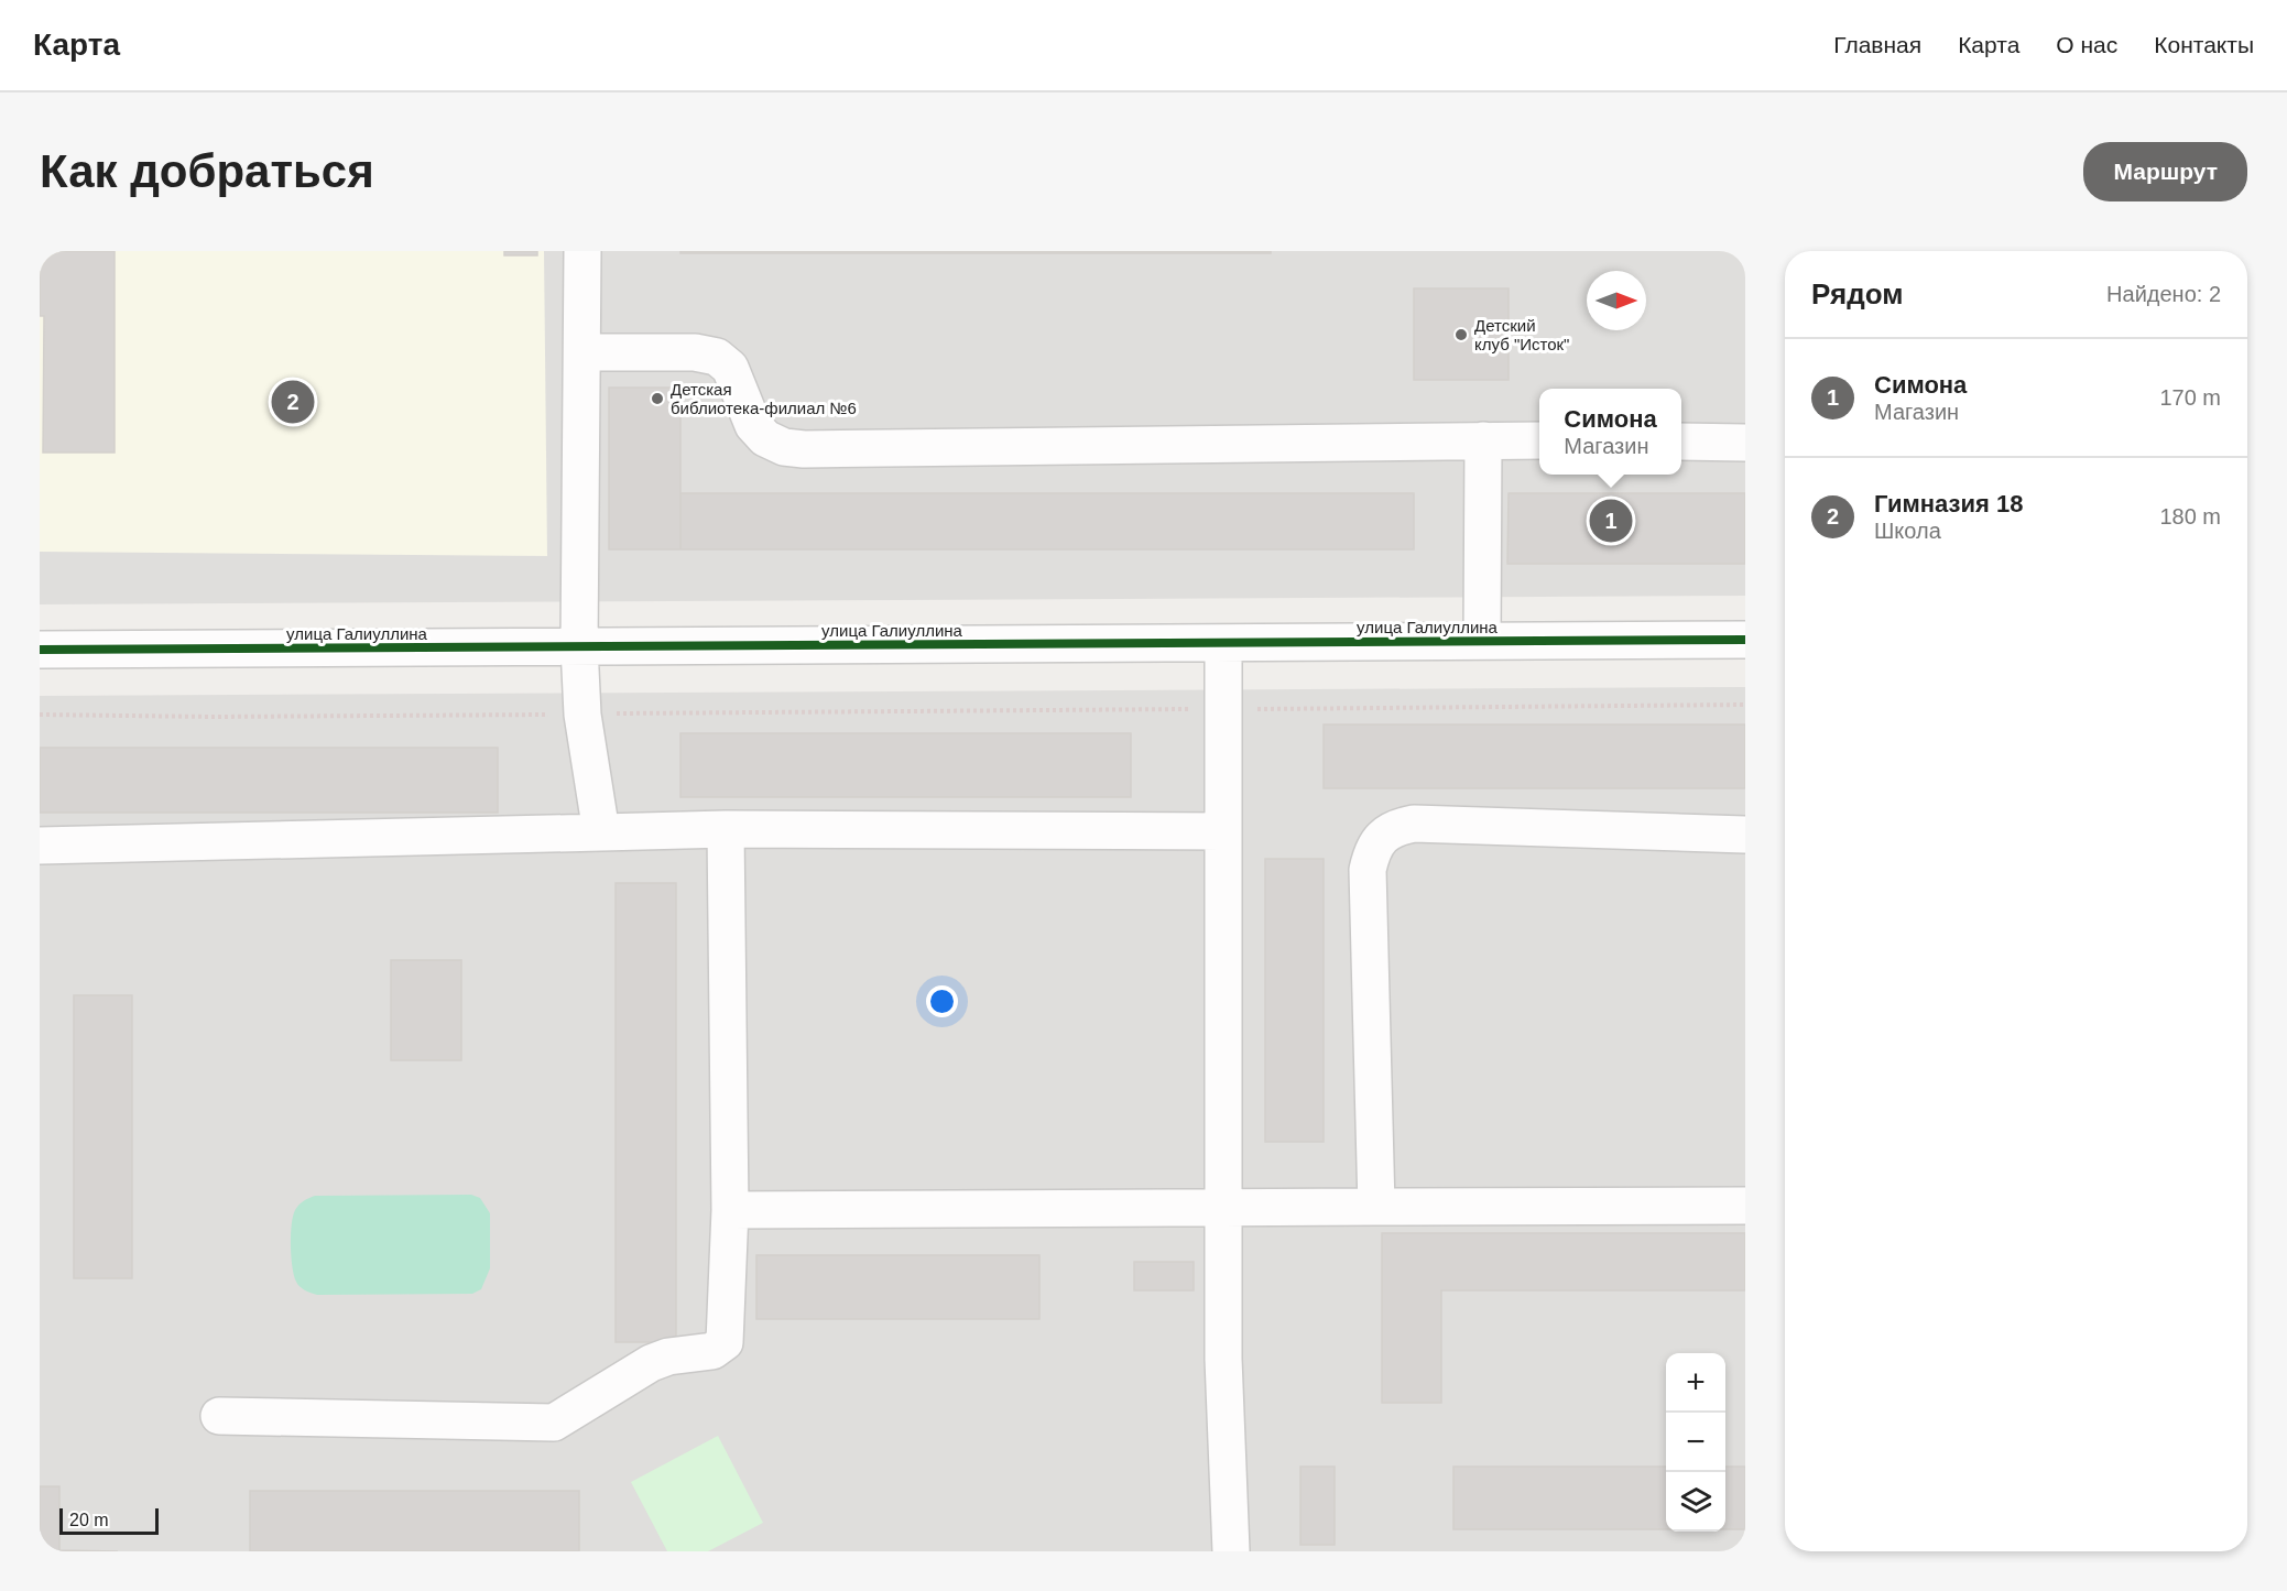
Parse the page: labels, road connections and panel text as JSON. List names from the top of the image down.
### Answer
{
  "streets": {
    "street": ["улица Галиуллина"]
  },
  "places": ["Детский клуб \"Исток\"", "Детская библиотека-филиал №6"],
  "scale_bar": "20 m",
  "north": "right",
  "page": {
    "header": "Карта",
    "nav": [
      "Главная",
      "Карта",
      "О нас",
      "Контакты"
    ],
    "buttons": "Маршрут",
    "title": "Как добраться",
    "heading": ["Рядом", "Найдено: 2"],
    "list": [
      {
        "mark": "1",
        "name": "Симона",
        "note": "Магазин",
        "value": "170 m"
      },
      {
        "mark": "2",
        "name": "Гимназия 18",
        "note": "Школа",
        "value": "180 m"
      }
    ],
    "pins": ["2", "1"],
    "popup": ["Симона", "Магазин"],
    "map_buttons": ["+", "−"],
    "scale": "20 m"
  }
}
